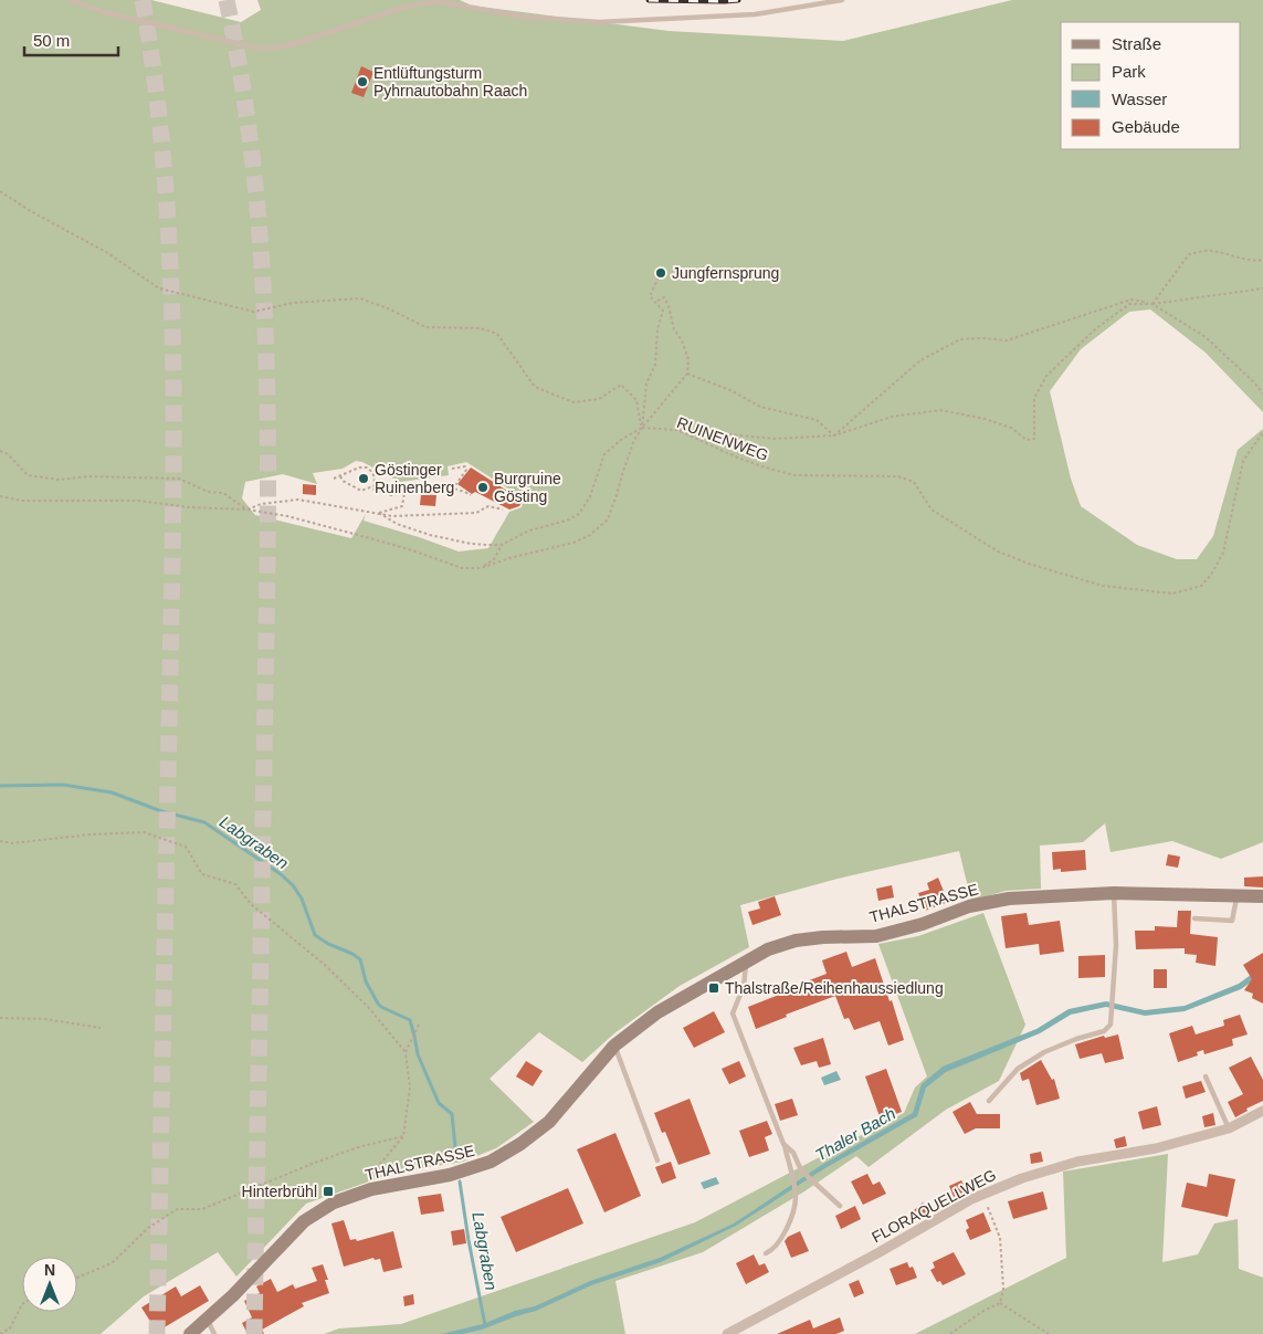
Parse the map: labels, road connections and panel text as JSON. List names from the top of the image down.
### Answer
{
  "streets": {
    "main road": ["THALSTRASSE"],
    "street": ["FLORAQUELLWEG"],
    "path": ["RUINENWEG"]
  },
  "water": ["Labgraben", "Thaler Bach"],
  "places": {
    "other": [
      "Entlüftungsturm Pyhrnautobahn Raach",
      "Jungfernsprung",
      "Göstinger Ruinenberg",
      "Burgruine Gösting"
    ],
    "transit": ["Thalstraße/Reihenhaussiedlung", "Hinterbrühl"]
  },
  "legend": [
    "Straße",
    "Park",
    "Wasser",
    "Gebäude"
  ],
  "scale_bar": "50 m",
  "north": "top"
}
